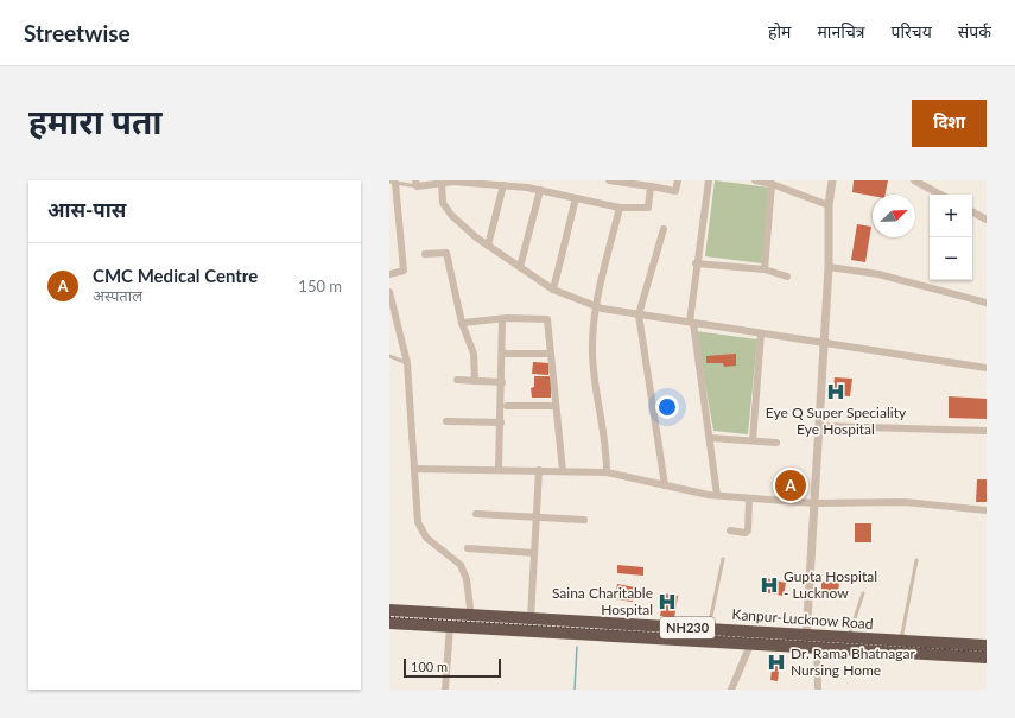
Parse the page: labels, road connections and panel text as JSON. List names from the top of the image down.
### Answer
{
  "streets": {
    "highway": ["Kanpur-Lucknow Road", "NH230"]
  },
  "places": {
    "hospital": [
      "Eye Q Super Speciality Eye Hospital",
      "Gupta Hospital - Lucknow",
      "Saina Charitable Hospital",
      "Dr. Rama Bhatnagar Nursing Home"
    ]
  },
  "scale_bar": "100 m",
  "north": "top right",
  "page": {
    "header": "Streetwise",
    "nav": [
      "होम",
      "मानचित्र",
      "परिचय",
      "संपर्क"
    ],
    "buttons": "दिशा",
    "title": "हमारा पता",
    "heading": "आस-पास",
    "map_buttons": ["+", "−"],
    "list": [
      {
        "mark": "A",
        "name": "CMC Medical Centre",
        "note": "अस्पताल",
        "value": "150 m"
      }
    ],
    "pins": "A",
    "scale": "100 m"
  }
}
